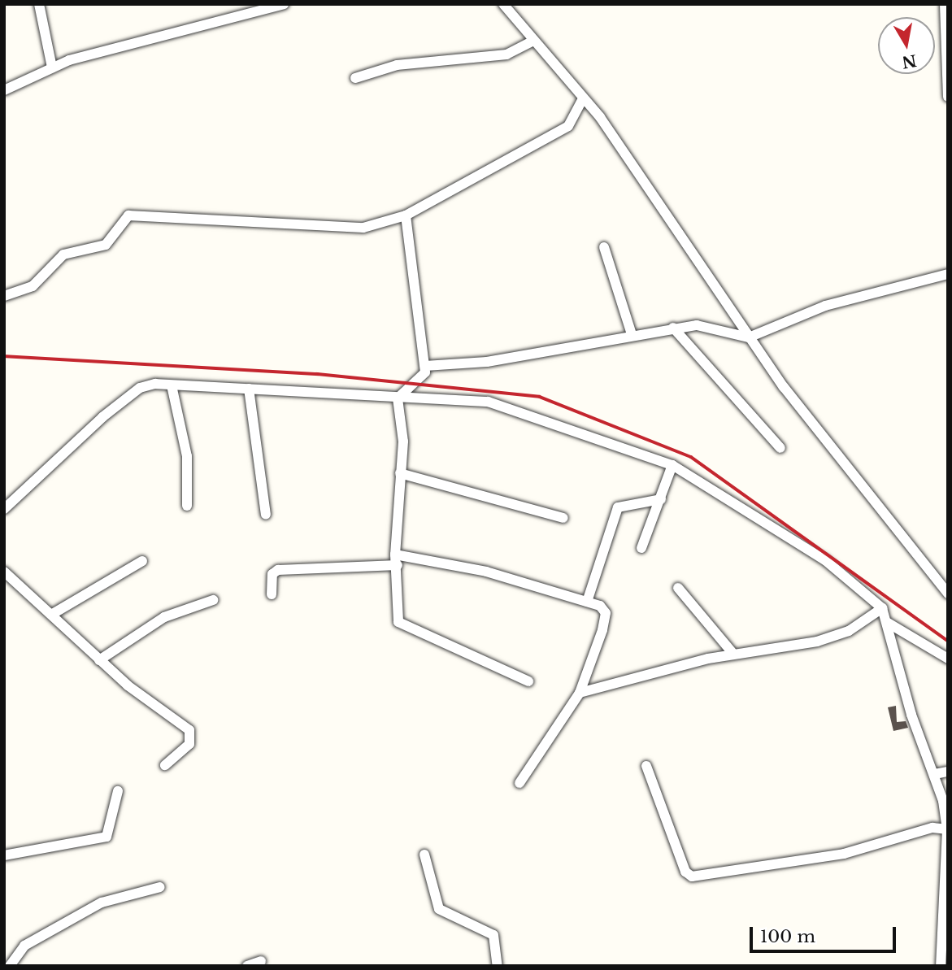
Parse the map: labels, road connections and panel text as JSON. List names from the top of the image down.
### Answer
{
  "scale_bar": "100 m",
  "north": "bottom"
}
